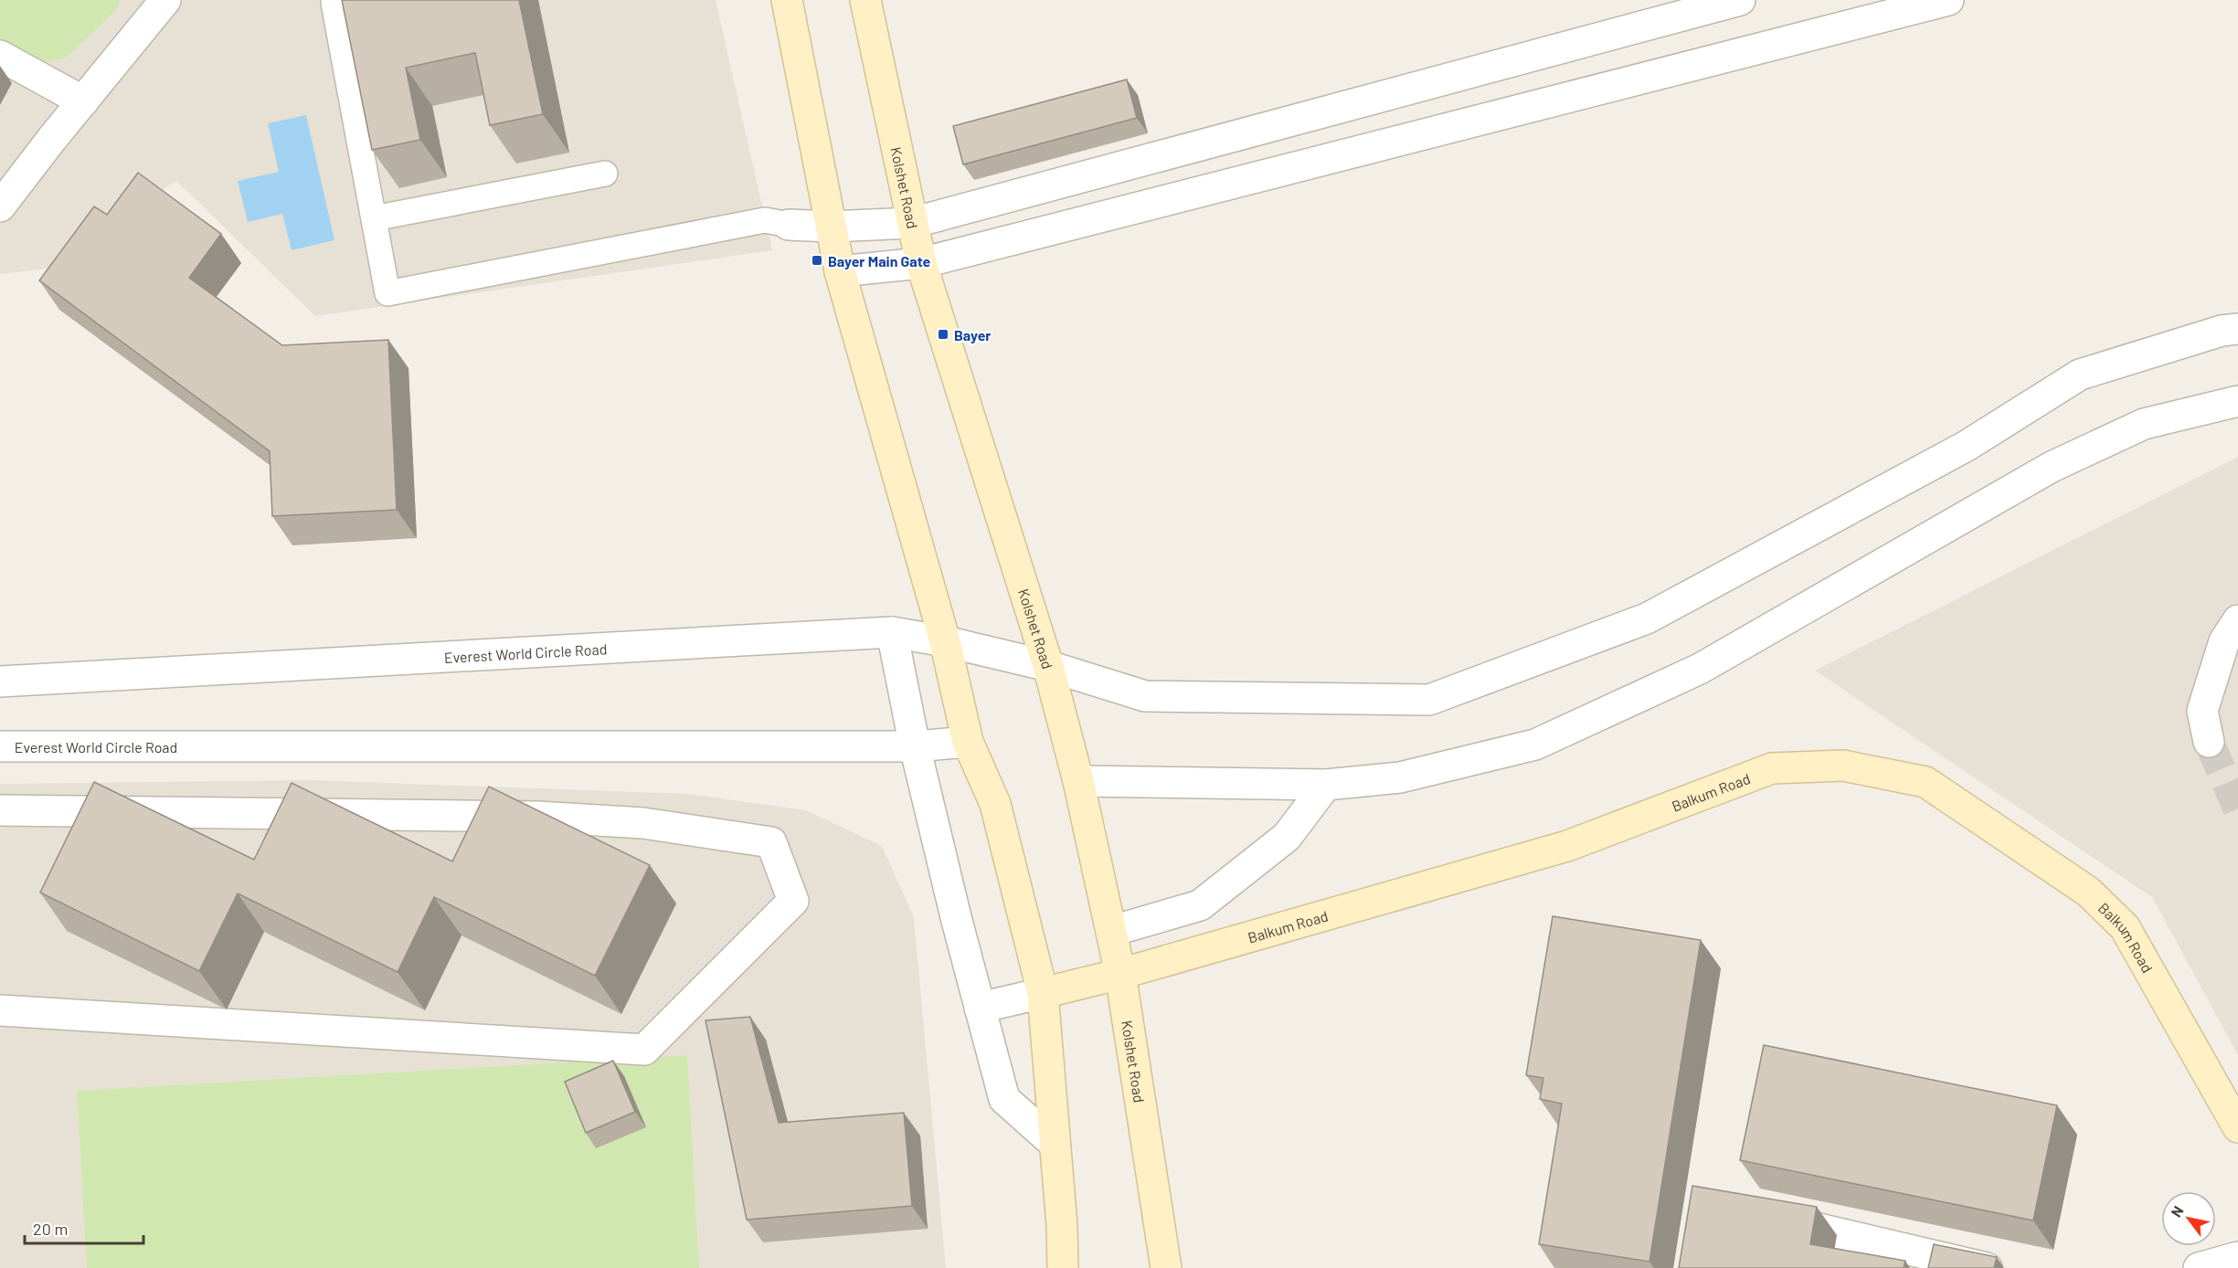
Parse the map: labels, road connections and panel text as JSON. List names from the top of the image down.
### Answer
{
  "streets": {
    "street": ["Kolshet Road", "Everest World Circle Road", "Balkum Road"]
  },
  "crossings": [
    ["Kolshet Road", "Everest World Circle Road"],
    ["Kolshet Road", "Balkum Road"]
  ],
  "places": {
    "transit": ["Bayer Main Gate", "Bayer"]
  },
  "scale_bar": "20 m",
  "north": "top left"
}
